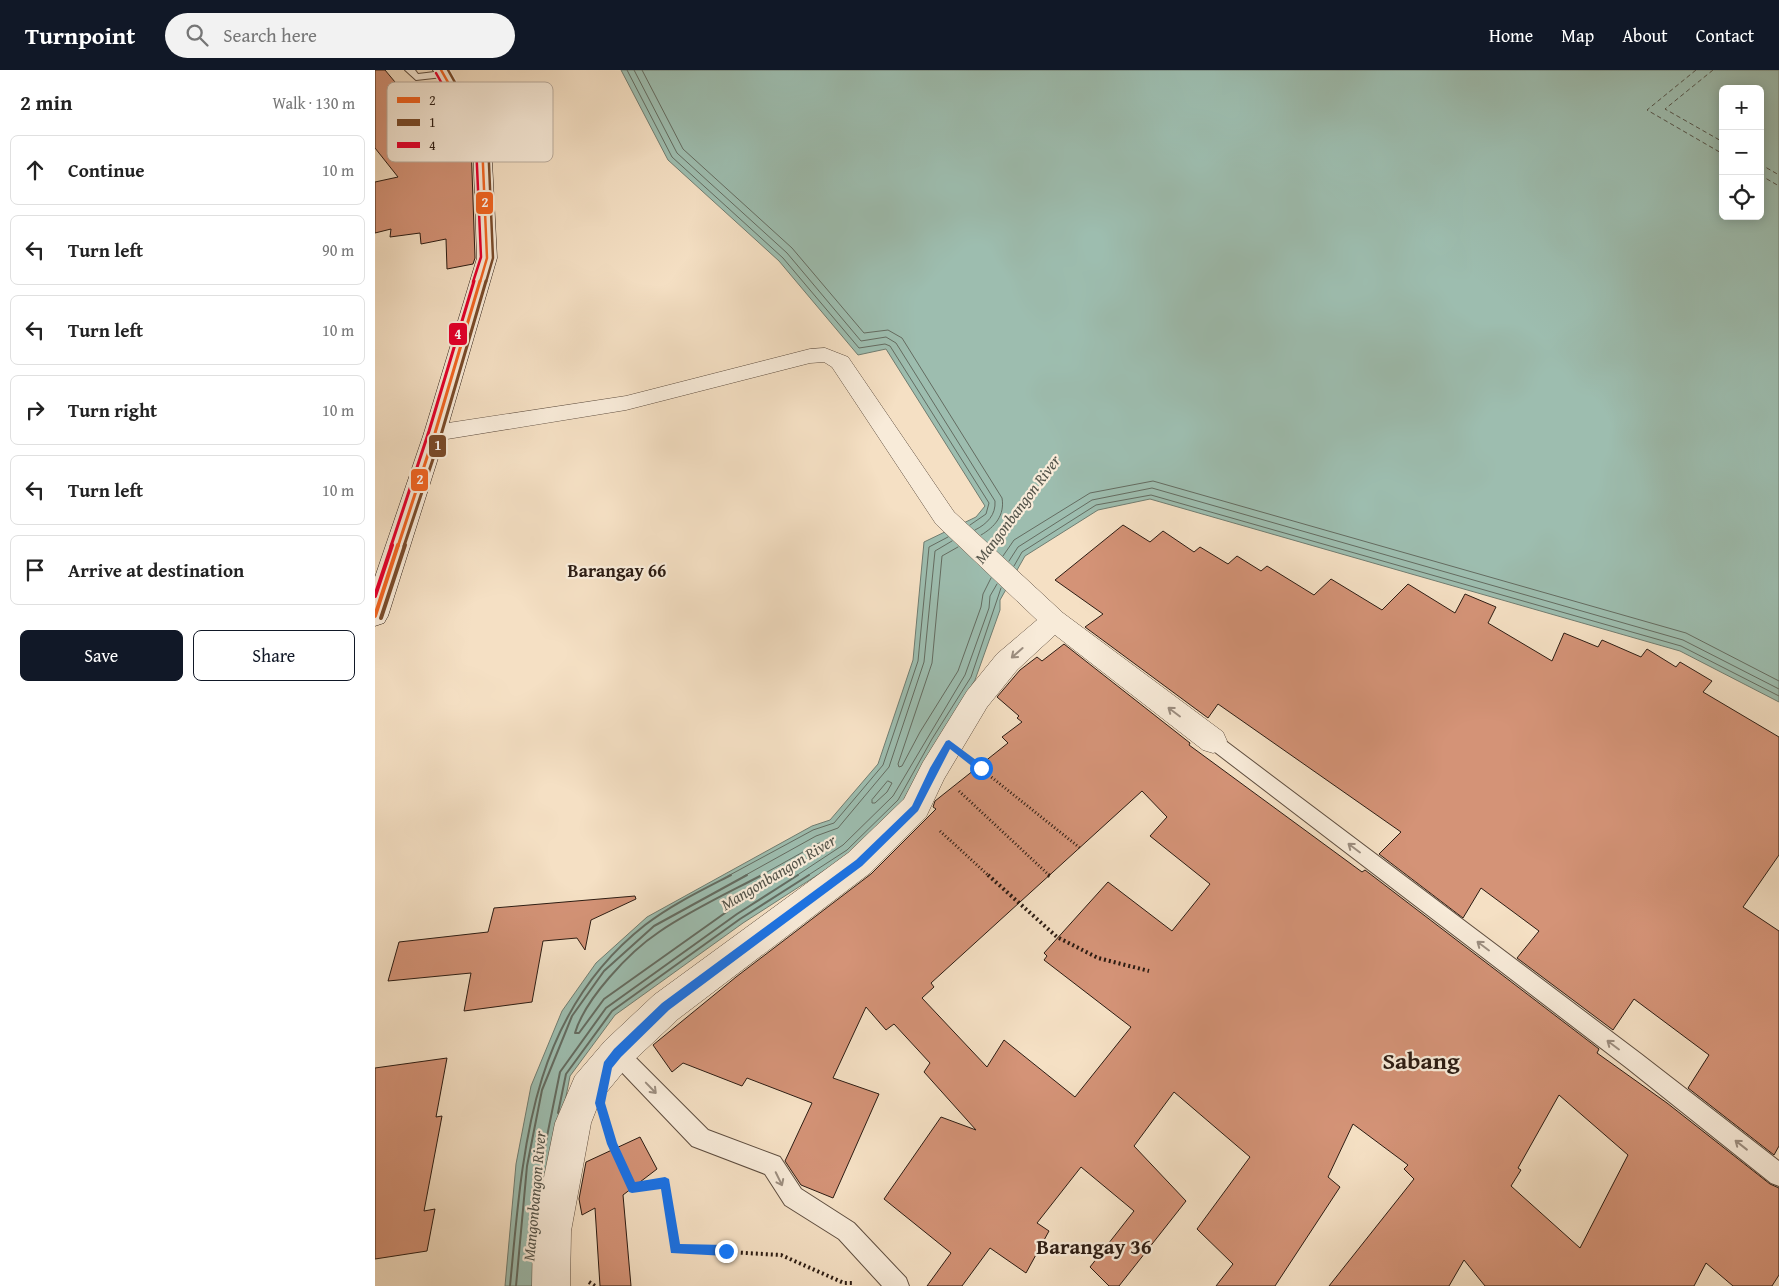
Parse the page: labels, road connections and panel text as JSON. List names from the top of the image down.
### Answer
{
  "districts": ["Barangay 66", "Sabang", "Barangay 36"],
  "water": ["Mangonbangon River"],
  "lines": ["transit line 2", "transit line 1", "transit line 4"],
  "legend": ["2", "1", "4"],
  "page": {
    "header": "Turnpoint",
    "search": "Search here",
    "nav": [
      "Home",
      "Map",
      "About",
      "Contact"
    ],
    "heading": ["2 min", "Walk · 130 m"],
    "map_buttons": ["+", "−"],
    "list": [
      ["Continue", "10 m"],
      ["Turn left", "90 m"],
      ["Turn left", "10 m"],
      ["Turn right", "10 m"],
      ["Turn left", "10 m"],
      "Arrive at destination"
    ],
    "buttons": ["Save", "Share"]
  }
}
